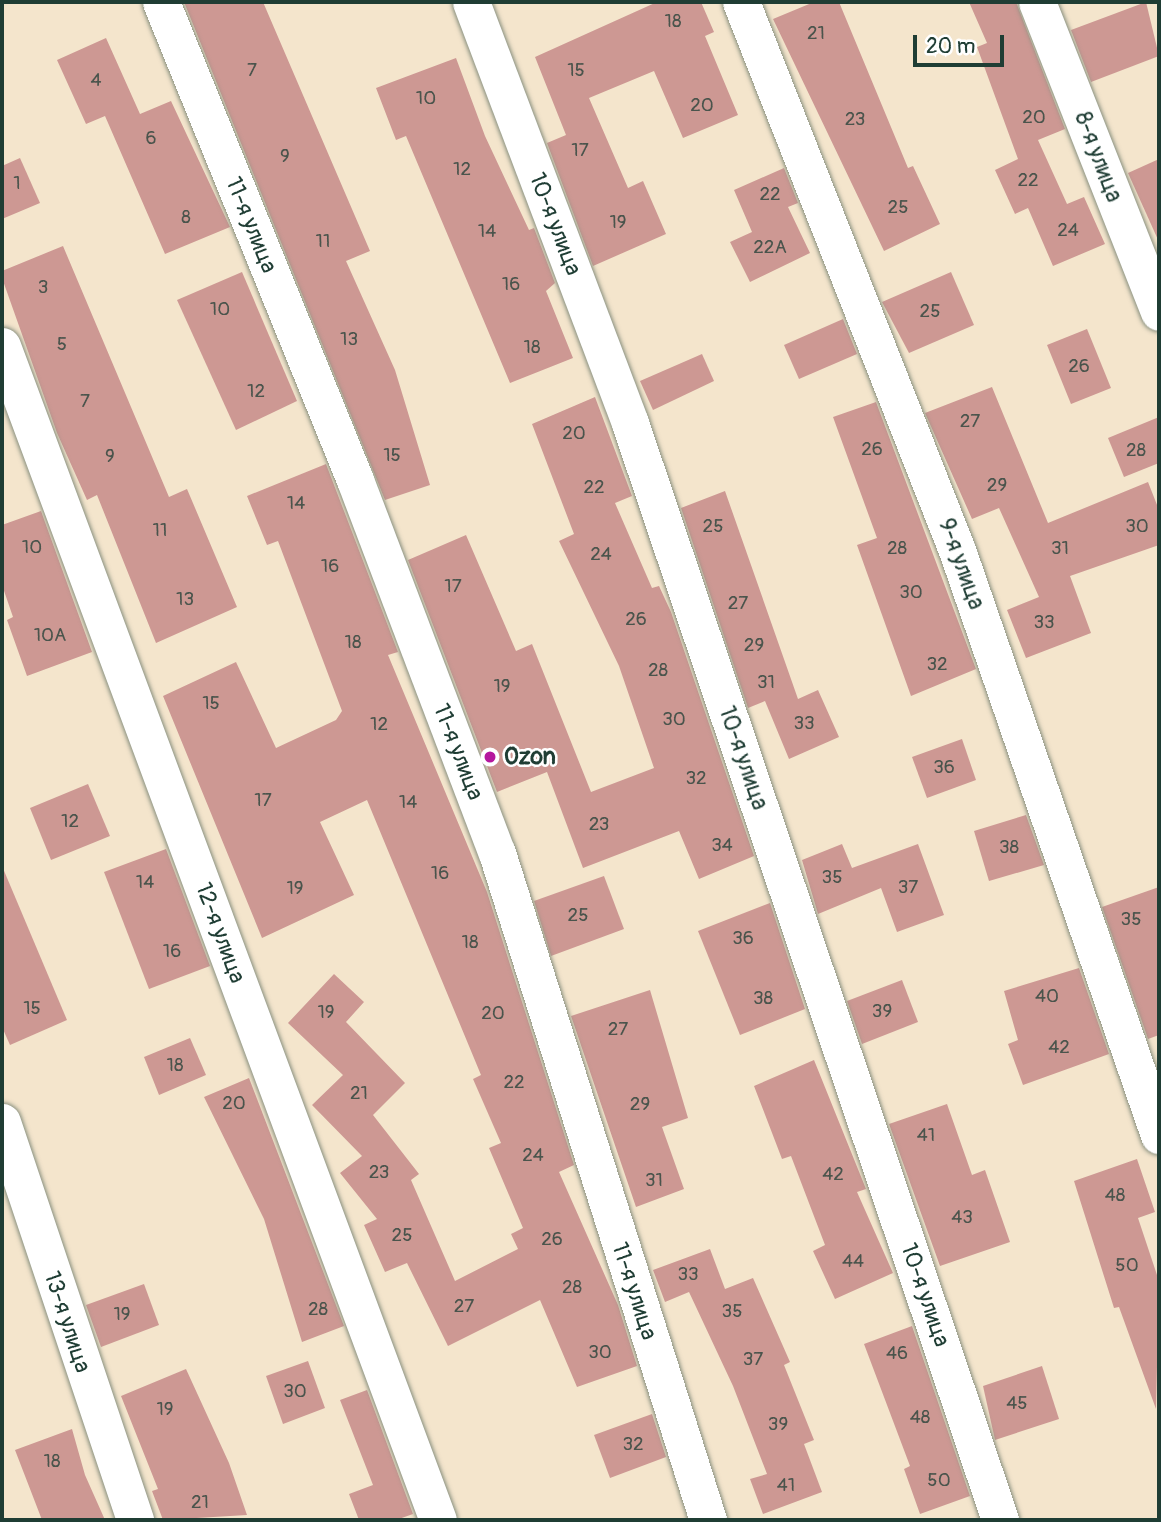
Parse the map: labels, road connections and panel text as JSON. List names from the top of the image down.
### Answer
{
  "streets": {
    "street": [
      "8-я улица",
      "10-я улица",
      "11-я улица",
      "9-я улица",
      "12-я улица",
      "13-я улица"
    ]
  },
  "places": ["Ozon"],
  "house_numbers": [
    "18",
    "21",
    "7",
    "15",
    "4",
    "10",
    "20",
    "20",
    "23",
    "6",
    "17",
    "9",
    "12",
    "22",
    "1",
    "22",
    "25",
    "8",
    "19",
    "24",
    "14",
    "11",
    "22А",
    "16",
    "3",
    "10",
    "25",
    "13",
    "5",
    "18",
    "26",
    "12",
    "7",
    "27",
    "20",
    "26",
    "28",
    "15",
    "9",
    "29",
    "22",
    "14",
    "25",
    "30",
    "11",
    "10",
    "28",
    "31",
    "24",
    "16",
    "17",
    "30",
    "13",
    "27",
    "26",
    "33",
    "10А",
    "18",
    "29",
    "32",
    "28",
    "31",
    "19",
    "15",
    "30",
    "33",
    "12",
    "36",
    "32",
    "17",
    "14",
    "12",
    "23",
    "34",
    "38",
    "16",
    "35",
    "14",
    "37",
    "19",
    "25",
    "35",
    "36",
    "18",
    "16",
    "40",
    "38",
    "15",
    "39",
    "19",
    "20",
    "27",
    "42",
    "18",
    "22",
    "21",
    "20",
    "29",
    "41",
    "24",
    "23",
    "42",
    "31",
    "48",
    "43",
    "25",
    "26",
    "44",
    "50",
    "33",
    "28",
    "27",
    "28",
    "35",
    "19",
    "30",
    "46",
    "37",
    "30",
    "45",
    "19",
    "48",
    "39",
    "32",
    "18",
    "50",
    "41",
    "21"
  ],
  "scale_bar": "20 m"
}
